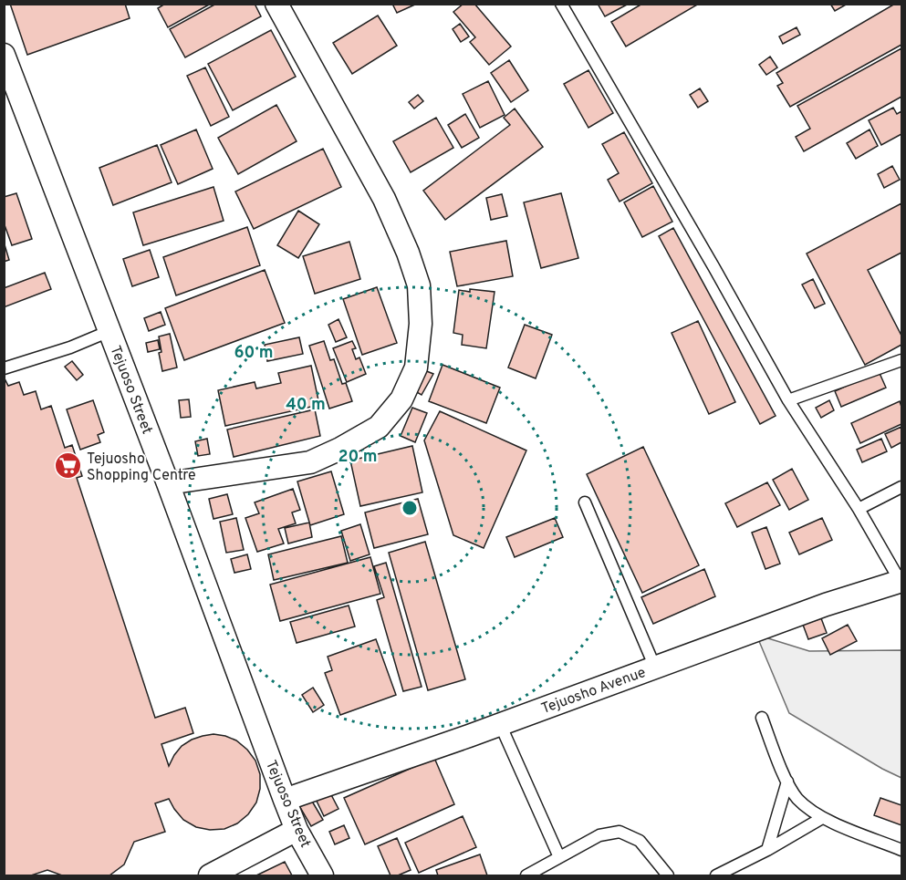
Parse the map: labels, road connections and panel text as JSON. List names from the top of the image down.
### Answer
{
  "streets": {
    "street": ["Tejuoso Street", "Tejuosho Avenue"]
  },
  "crossings": [
    ["Tejuoso Street", "Tejuosho Avenue"]
  ],
  "places": {
    "supermarket": ["Tejuosho Shopping Centre"]
  },
  "rings": ["60 m", "40 m", "20 m"]
}
